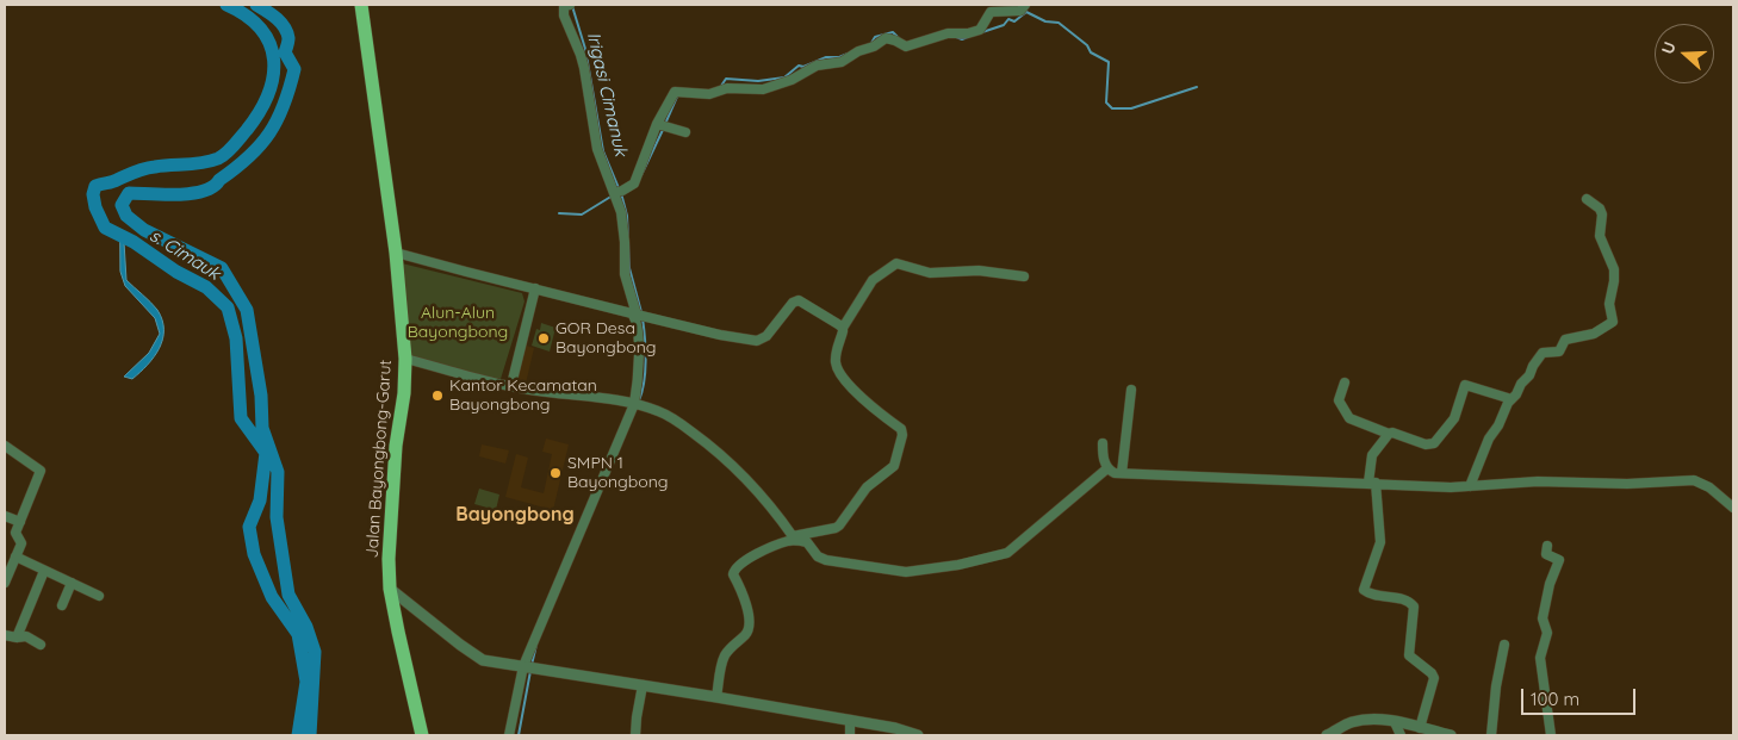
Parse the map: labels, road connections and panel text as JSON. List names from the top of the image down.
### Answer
{
  "streets": {
    "main road": ["Jalan Bayongbong-Garut"]
  },
  "districts": ["Bayongbong"],
  "water": ["Irigasi Cimanuk", "s. Cimauk"],
  "parks": ["Alun-Alun Bayongbong"],
  "places": ["GOR Desa Bayongbong", "Kantor Kecamatan Bayongbong", "SMPN 1 Bayongbong"],
  "scale_bar": "100 m",
  "north": "left"
}
